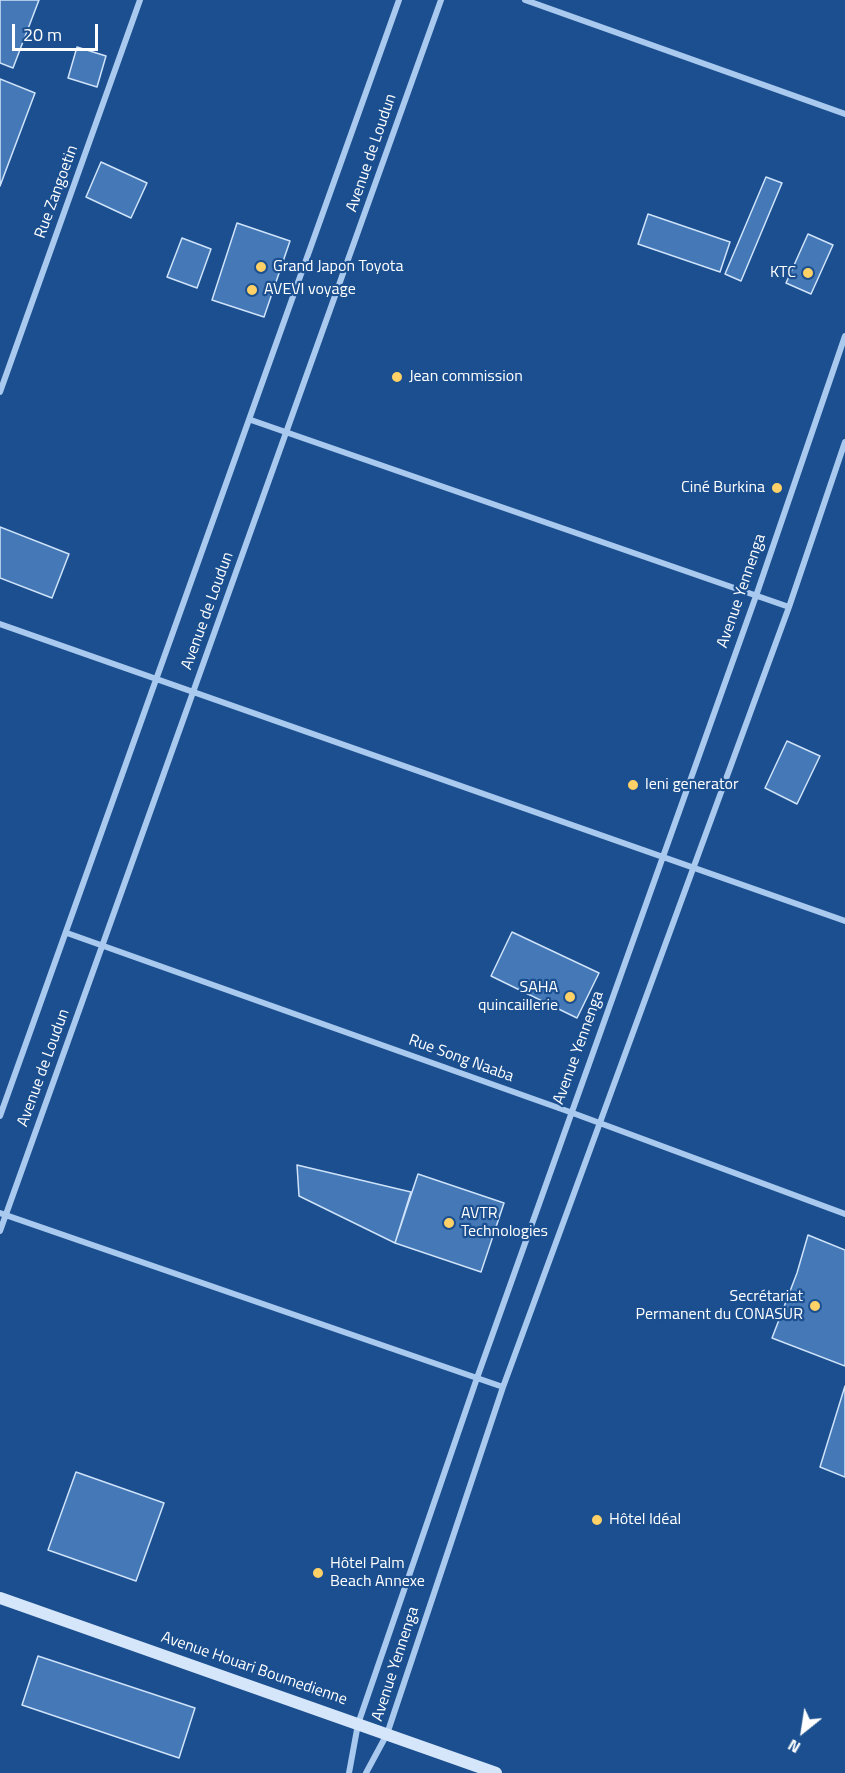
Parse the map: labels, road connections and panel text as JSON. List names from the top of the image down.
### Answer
{
  "streets": {
    "main road": ["Avenue Houari Boumedienne"],
    "street": [
      "Avenue de Loudun",
      "Rue Zangoetin",
      "Avenue Yennenga",
      "Rue Song Naaba"
    ]
  },
  "crossings": [
    ["Avenue de Loudun", "Rue Song Naaba"],
    ["Avenue Yennenga", "Rue Song Naaba"],
    ["Avenue Yennenga", "Avenue Houari Boumedienne"]
  ],
  "places": [
    "Grand Japon Toyota",
    "KTC",
    "AVEVI voyage",
    "Jean commission",
    "Ciné Burkina",
    "leni generator",
    "SAHA quincaillerie",
    "AVTR Technologies",
    "Secrétariat Permanent du CONASUR",
    "Hôtel Idéal",
    "Hôtel Palm Beach Annexe"
  ],
  "scale_bar": "20 m",
  "north": "bottom left"
}
